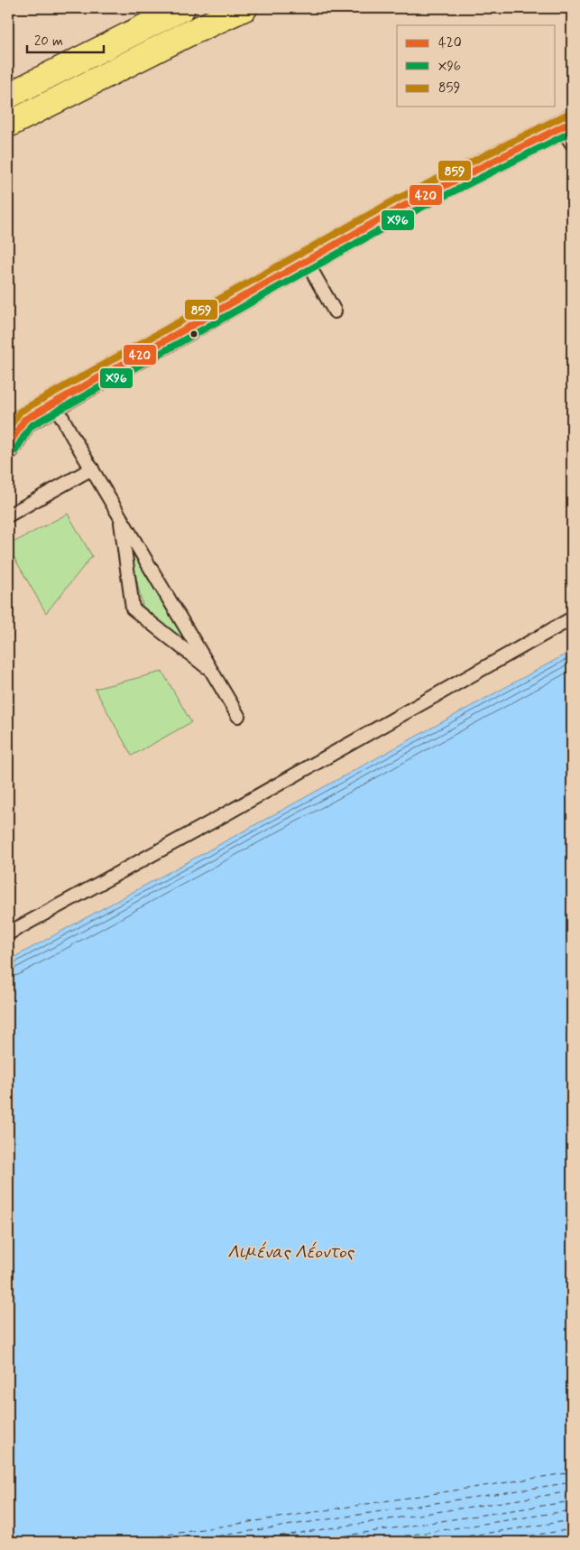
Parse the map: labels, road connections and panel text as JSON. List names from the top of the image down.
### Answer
{
  "water": ["Λιμένας Λέοντος"],
  "lines": ["transit line 859", "transit line 420", "transit line Χ96"],
  "legend": ["420", "Χ96", "859"],
  "scale_bar": "20 m"
}
